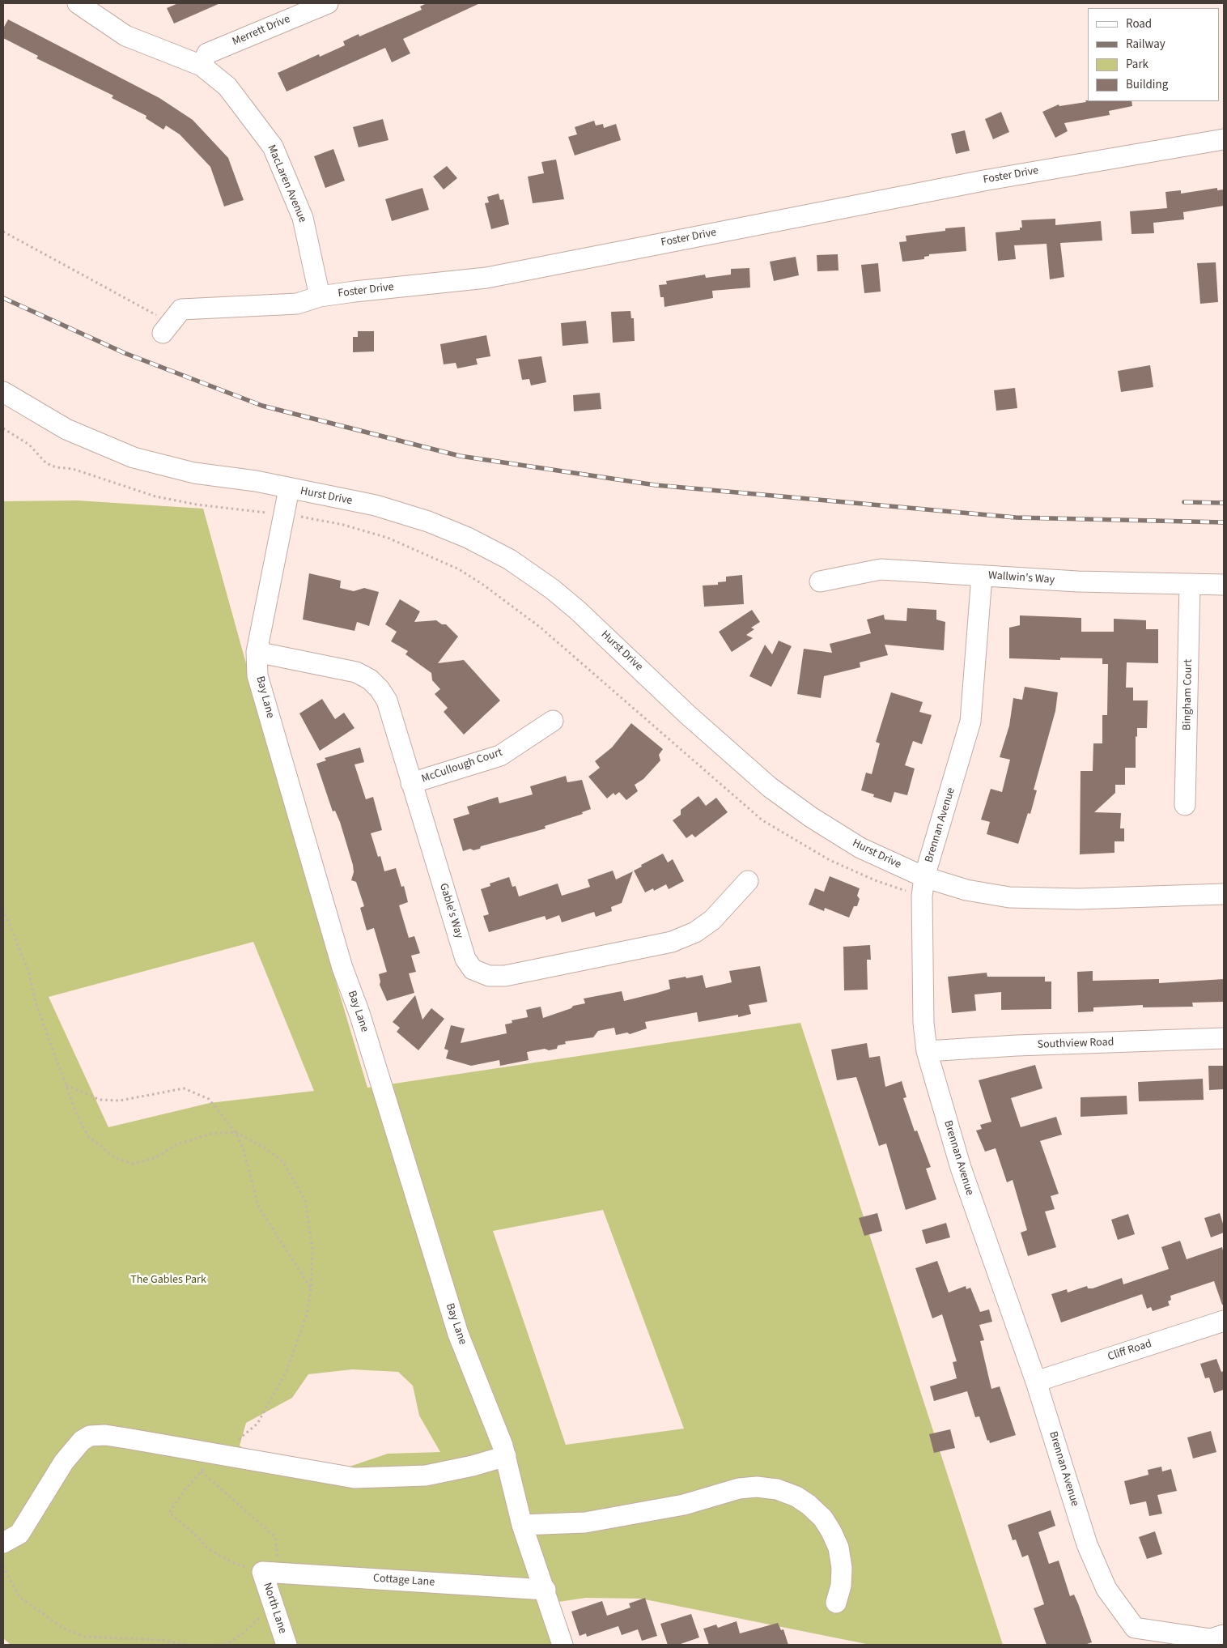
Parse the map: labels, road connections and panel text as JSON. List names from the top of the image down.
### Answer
{
  "streets": {
    "street": [
      "Merrett Drive",
      "Foster Drive",
      "MacLaren Avenue",
      "Hurst Drive",
      "Wallwin's Way",
      "Bingham Court",
      "Bay Lane",
      "McCullough Court",
      "Brennan Avenue",
      "Gable's Way",
      "Southview Road",
      "Cliff Road",
      "Cottage Lane",
      "North Lane"
    ]
  },
  "crossings": [
    ["Merrett Drive", "MacLaren Avenue"],
    ["Foster Drive", "MacLaren Avenue"],
    ["Hurst Drive", "Bay Lane"],
    ["Hurst Drive", "Brennan Avenue"],
    ["Wallwin's Way", "Bingham Court"],
    ["Wallwin's Way", "Brennan Avenue"],
    ["Bay Lane", "Gable's Way"],
    ["Bay Lane", "Cottage Lane"],
    ["McCullough Court", "Gable's Way"],
    ["Brennan Avenue", "Southview Road"],
    ["Brennan Avenue", "Cliff Road"],
    ["Cottage Lane", "North Lane"]
  ],
  "parks": ["The Gables Park"],
  "legend": [
    "Road",
    "Railway",
    "Park",
    "Building"
  ]
}
